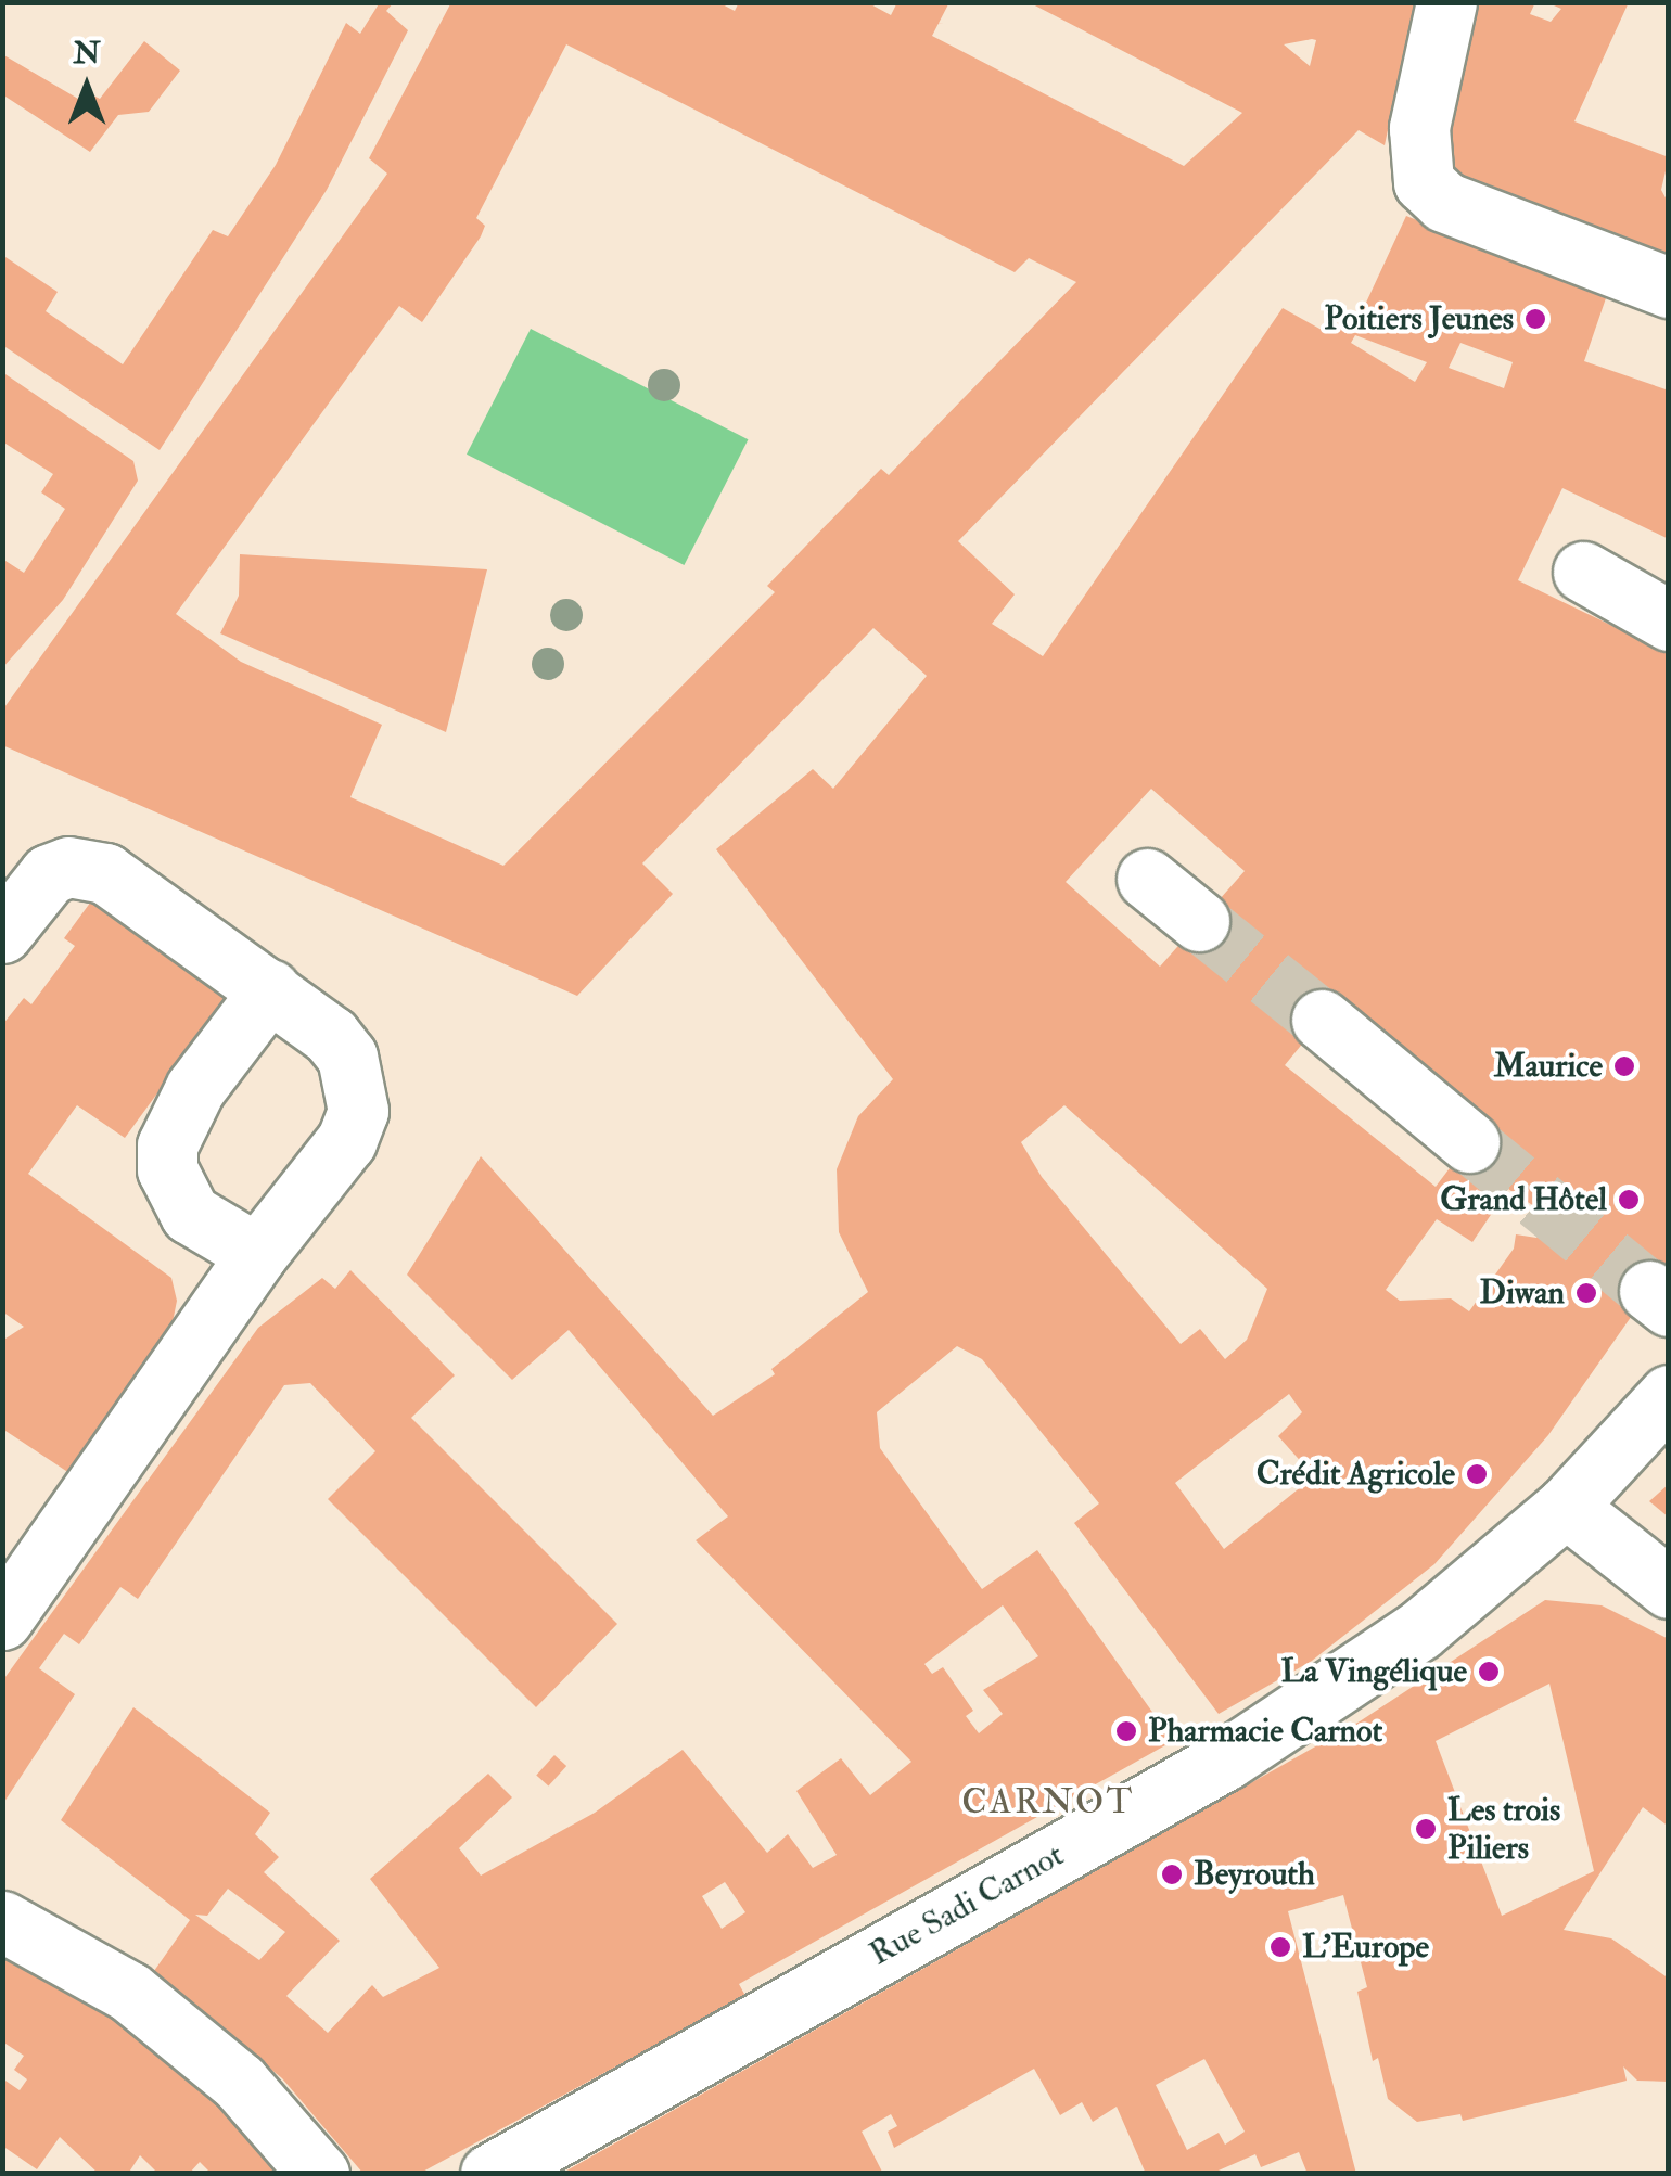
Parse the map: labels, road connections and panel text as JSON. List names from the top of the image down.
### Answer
{
  "streets": {
    "street": ["Rue Sadi Carnot"]
  },
  "districts": ["CARNOT"],
  "places": [
    "Poitiers Jeunes",
    "Maurice",
    "Grand Hôtel",
    "Diwan",
    "Crédit Agricole",
    "La Vingélique",
    "Pharmacie Carnot",
    "Les trois Piliers",
    "Beyrouth",
    "L'Europe"
  ],
  "north": "top"
}
